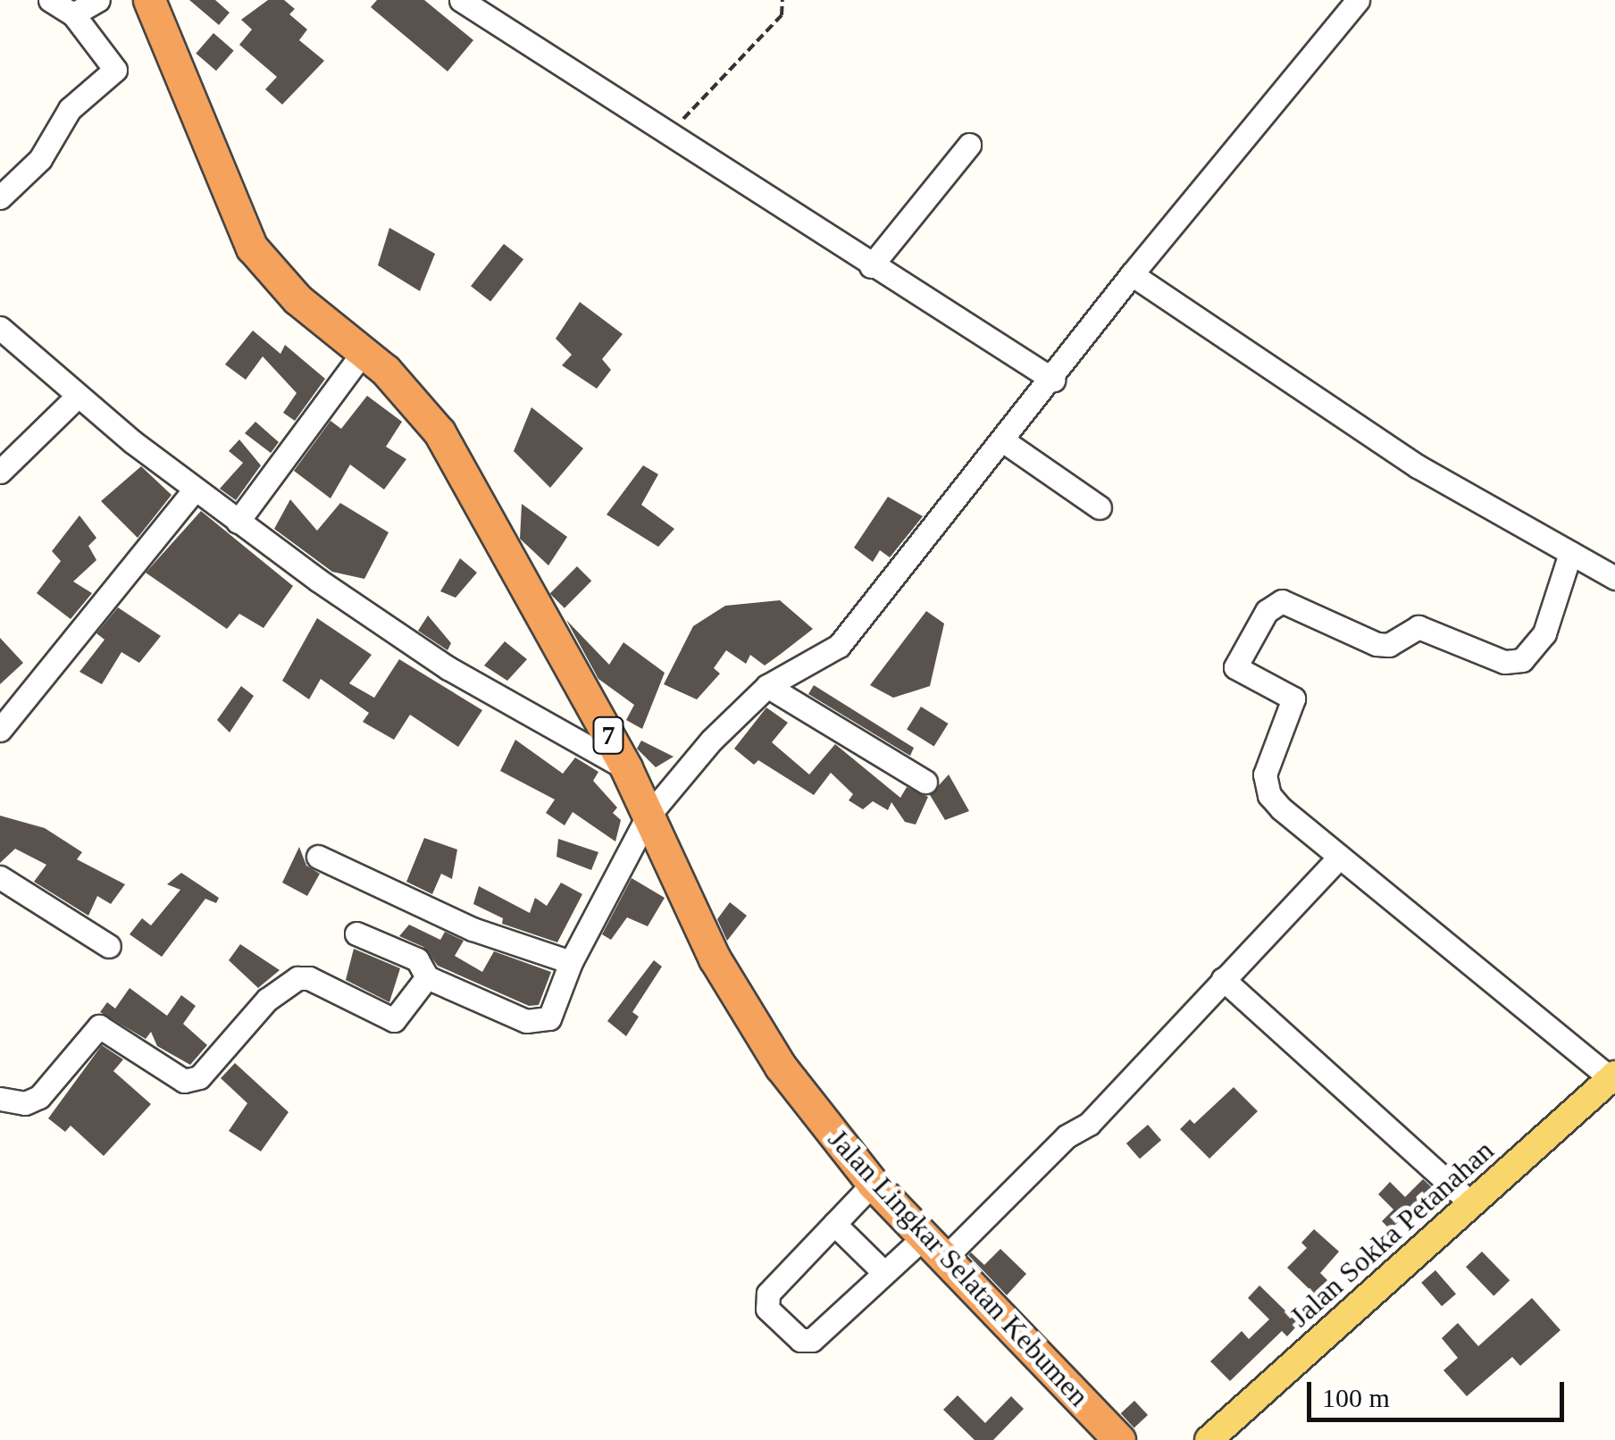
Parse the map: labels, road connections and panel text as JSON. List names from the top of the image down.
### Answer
{
  "streets": {
    "highway": ["7", "Jalan Lingkar Selatan Kebumen"],
    "main road": ["Jalan Sokka Petanahan"]
  },
  "scale_bar": "100 m"
}
